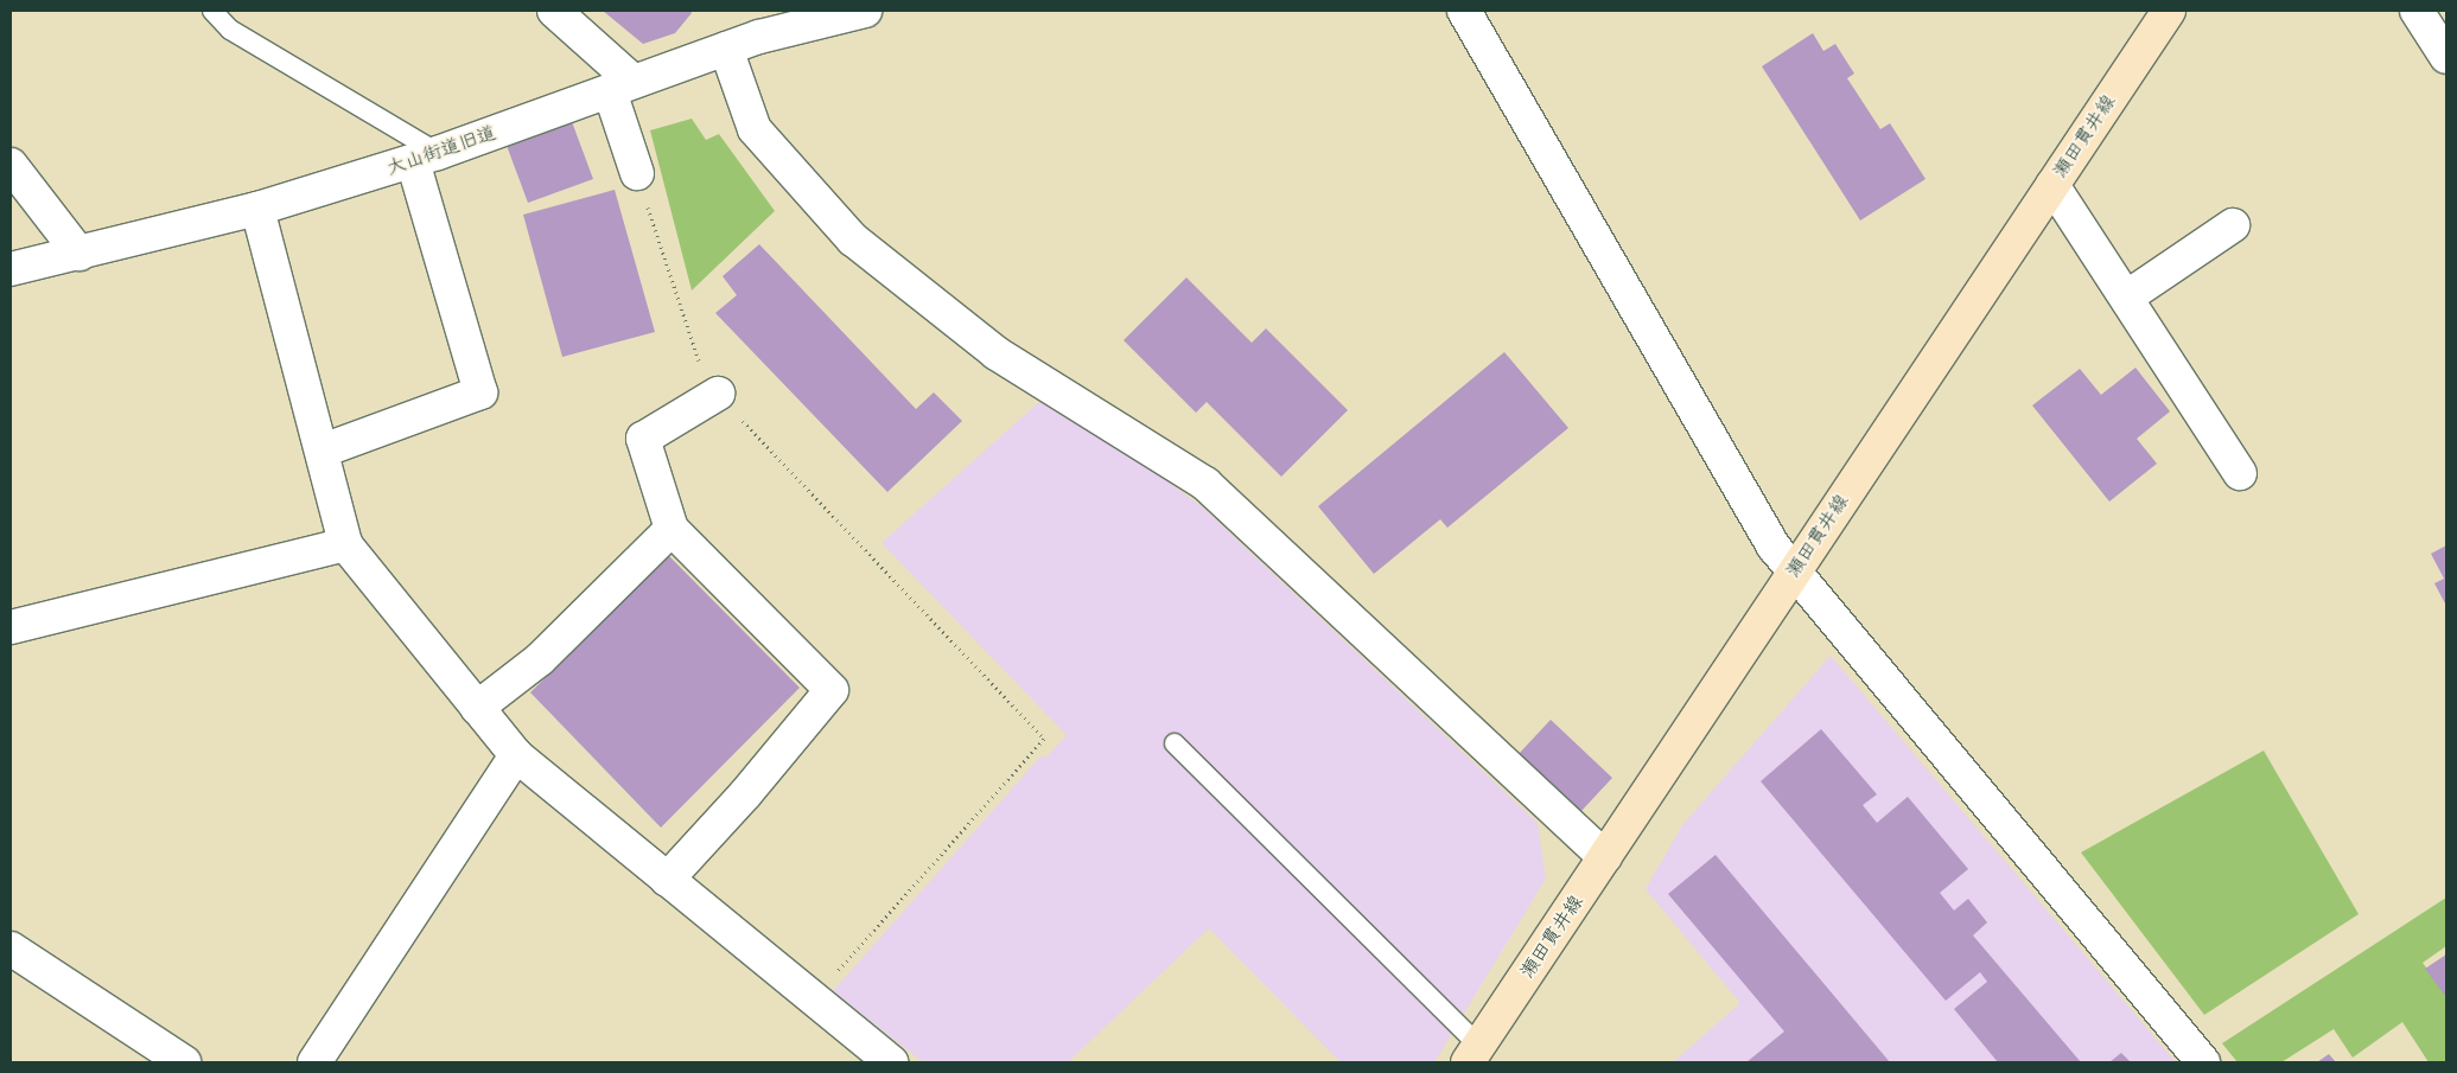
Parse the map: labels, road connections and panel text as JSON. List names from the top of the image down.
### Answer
{
  "streets": {
    "main road": ["瀬田貫井線"],
    "street": ["大山街道旧道"]
  }
}
